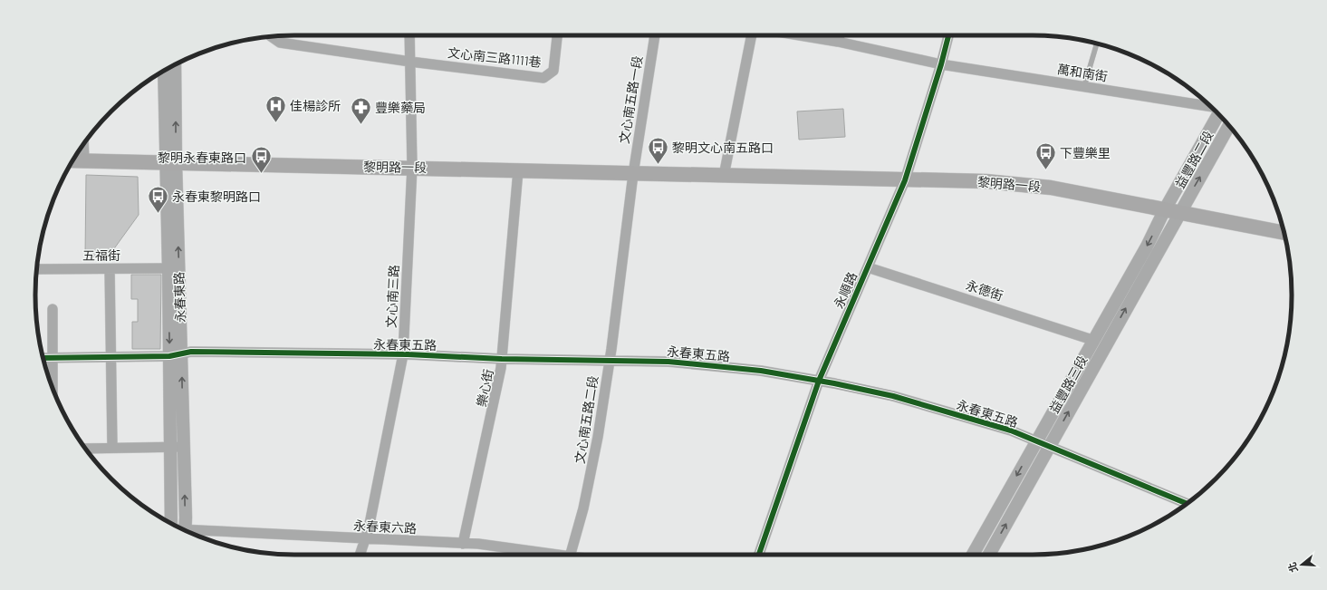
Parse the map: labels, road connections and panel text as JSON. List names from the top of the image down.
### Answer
{
  "streets": {
    "main road": ["黎明路一段"],
    "street": [
      "文心南三路1111巷",
      "萬和南街",
      "文心南五路一段",
      "益豐路二段",
      "五福街",
      "永順路",
      "永德街",
      "文心南三路",
      "永春東路",
      "永春東五路",
      "益豐路三段",
      "樂心街",
      "文心南五路二段",
      "永春東六路"
    ]
  },
  "crossings": [
    ["文心南三路1111巷", "文心南三路"],
    ["萬和南街", "永順路"],
    ["文心南五路一段", "黎明路一段"],
    ["文心南五路一段", "文心南五路二段"],
    ["益豐路二段", "黎明路一段"],
    ["益豐路二段", "益豐路三段"],
    ["黎明路一段", "永順路"],
    ["黎明路一段", "文心南三路"],
    ["黎明路一段", "永春東路"],
    ["黎明路一段", "益豐路三段"],
    ["黎明路一段", "樂心街"],
    ["黎明路一段", "文心南五路二段"],
    ["五福街", "永春東路"],
    ["永順路", "永德街"],
    ["永順路", "永春東五路"],
    ["永德街", "益豐路三段"],
    ["文心南三路", "永春東五路"],
    ["文心南三路", "永春東六路"],
    ["永春東路", "永春東五路"],
    ["永春東五路", "益豐路三段"],
    ["永春東五路", "樂心街"],
    ["永春東五路", "文心南五路二段"],
    ["樂心街", "永春東六路"]
  ],
  "places": {
    "hospital": ["佳楊診所"],
    "pharmacy": ["豐樂藥局"],
    "bus stop": [
      "黎明文心南五路口",
      "下豐樂里",
      "黎明永春東路口",
      "永春東黎明路口"
    ]
  },
  "north": "left"
}
